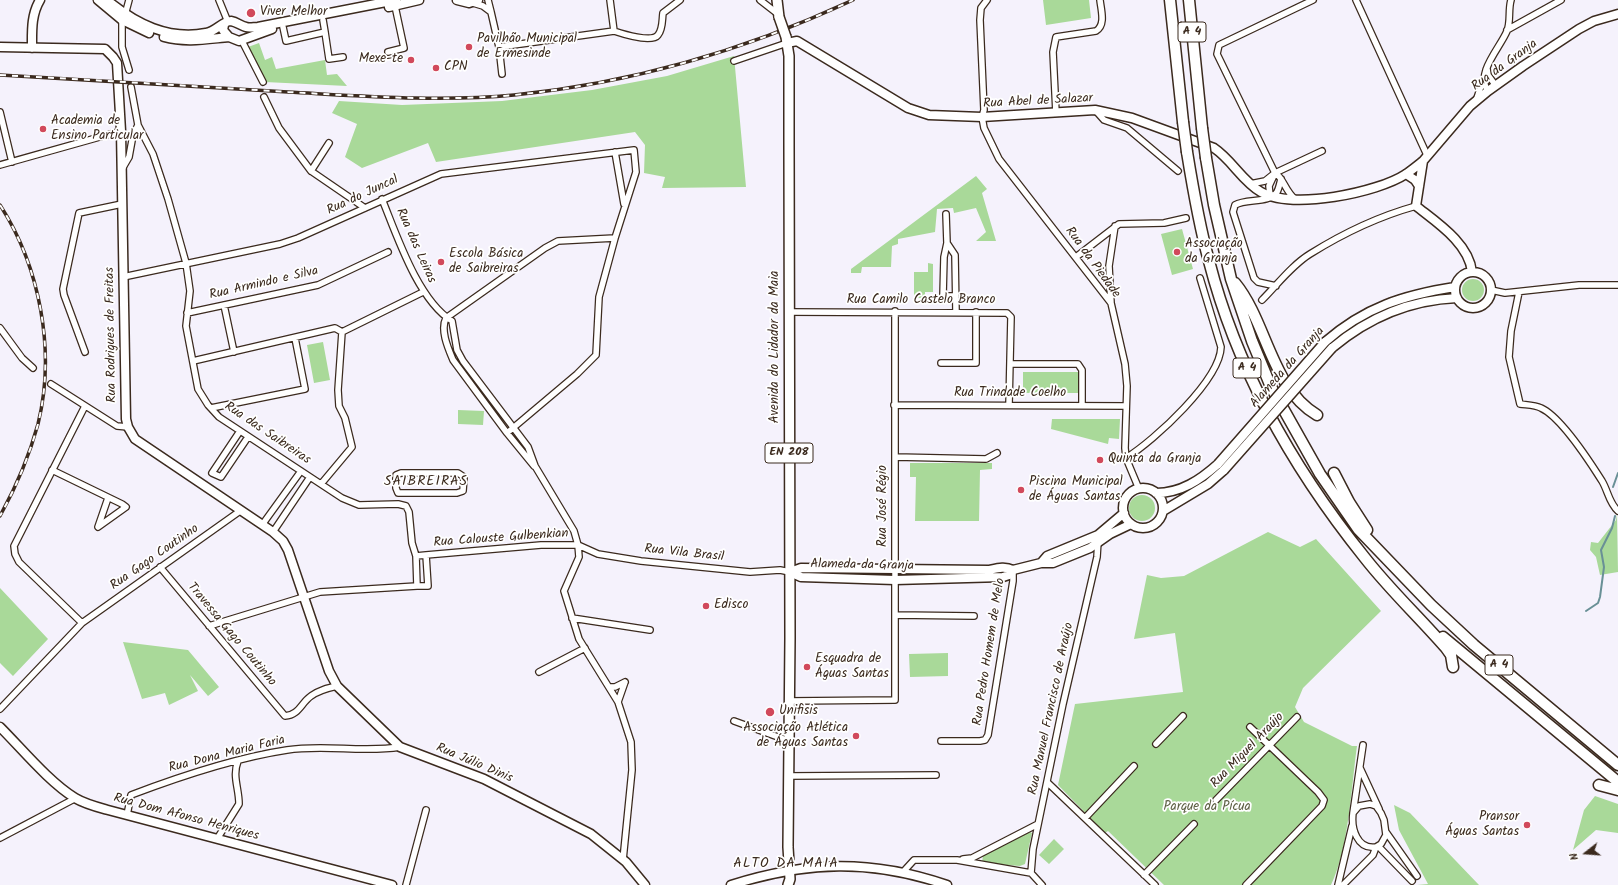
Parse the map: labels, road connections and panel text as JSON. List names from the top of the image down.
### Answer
{
  "streets": {
    "highway": ["A 4"],
    "main road": ["Avenida do Lidador da Maia", "EN 208"],
    "street": [
      "Rua da Granja",
      "Rua Abel de Salazar",
      "Rua do Juncal",
      "Rua das Leiras",
      "Rua da Piedade",
      "Rua Armindo e Silva",
      "Rua Camilo Castelo Branco",
      "Rua Rodrigues de Freitas",
      "Alameda da Granja",
      "Rua Trindade Coelho",
      "Rua das Saibreiras",
      "Rua José Régio",
      "Rua Calouste Gulbenkian",
      "Rua Vila Brasil",
      "Rua Gago Coutinho",
      "Travessa Gago Coutinho",
      "Rua Pedro Homem de Melo",
      "Rua Manuel Francisco de Araújo",
      "Rua Miguel Araújo",
      "Rua Dona Maria Faria",
      "Rua Júlio Dinis",
      "Rua Dom Afonso Henriques"
    ]
  },
  "crossings": [
    ["Rua da Granja", "Rua Abel de Salazar"],
    ["Rua Abel de Salazar", "Rua da Piedade"],
    ["Rua Abel de Salazar", "Avenida do Lidador da Maia"],
    ["Rua do Juncal", "Rua das Leiras"],
    ["Rua do Juncal", "Rua Rodrigues de Freitas"],
    ["Rua do Juncal", "Rua das Saibreiras"],
    ["Rua das Leiras", "Rua Calouste Gulbenkian"],
    ["Rua das Leiras", "Rua Vila Brasil"],
    ["Rua da Piedade", "Alameda da Granja"],
    ["Rua da Piedade", "Rua Trindade Coelho"],
    ["Rua Armindo e Silva", "Rua das Saibreiras"],
    ["Rua Camilo Castelo Branco", "Avenida do Lidador da Maia"],
    ["Rua Camilo Castelo Branco", "Rua Trindade Coelho"],
    ["Rua Camilo Castelo Branco", "Rua José Régio"],
    ["Avenida do Lidador da Maia", "Alameda da Granja"],
    ["Avenida do Lidador da Maia", "EN 208"],
    ["Avenida do Lidador da Maia", "Rua José Régio"],
    ["Avenida do Lidador da Maia", "Rua Vila Brasil"],
    ["Alameda da Granja", "Rua José Régio"],
    ["Alameda da Granja", "Rua Vila Brasil"],
    ["Alameda da Granja", "Rua Pedro Homem de Melo"],
    ["Alameda da Granja", "Rua Manuel Francisco de Araújo"],
    ["Rua Trindade Coelho", "Rua José Régio"],
    ["Rua Calouste Gulbenkian", "Rua Vila Brasil"],
    ["Rua Gago Coutinho", "Travessa Gago Coutinho"],
    ["Travessa Gago Coutinho", "Rua Júlio Dinis"],
    ["Rua Dona Maria Faria", "Rua Júlio Dinis"],
    ["Rua Dona Maria Faria", "Rua Dom Afonso Henriques"]
  ],
  "districts": ["SAIBREIRAS", "ALTO DA MAIA"],
  "parks": ["Parque da Pícua"],
  "places": [
    "Viver Melhor",
    "Pavilhão Municipal de Ermesinde",
    "Mexe-te",
    "CPN",
    "Academia de Ensino Particular",
    "Associação da Granja",
    "Escola Básica de Saibreiras",
    "Quinta da Granja",
    "Piscina Municipal de Águas Santas",
    "Edisco",
    "Esquadra de Águas Santas",
    "Unifisis",
    "Associação Atlética de Águas Santas",
    "Pransor Águas Santas"
  ],
  "north": "left"
}
